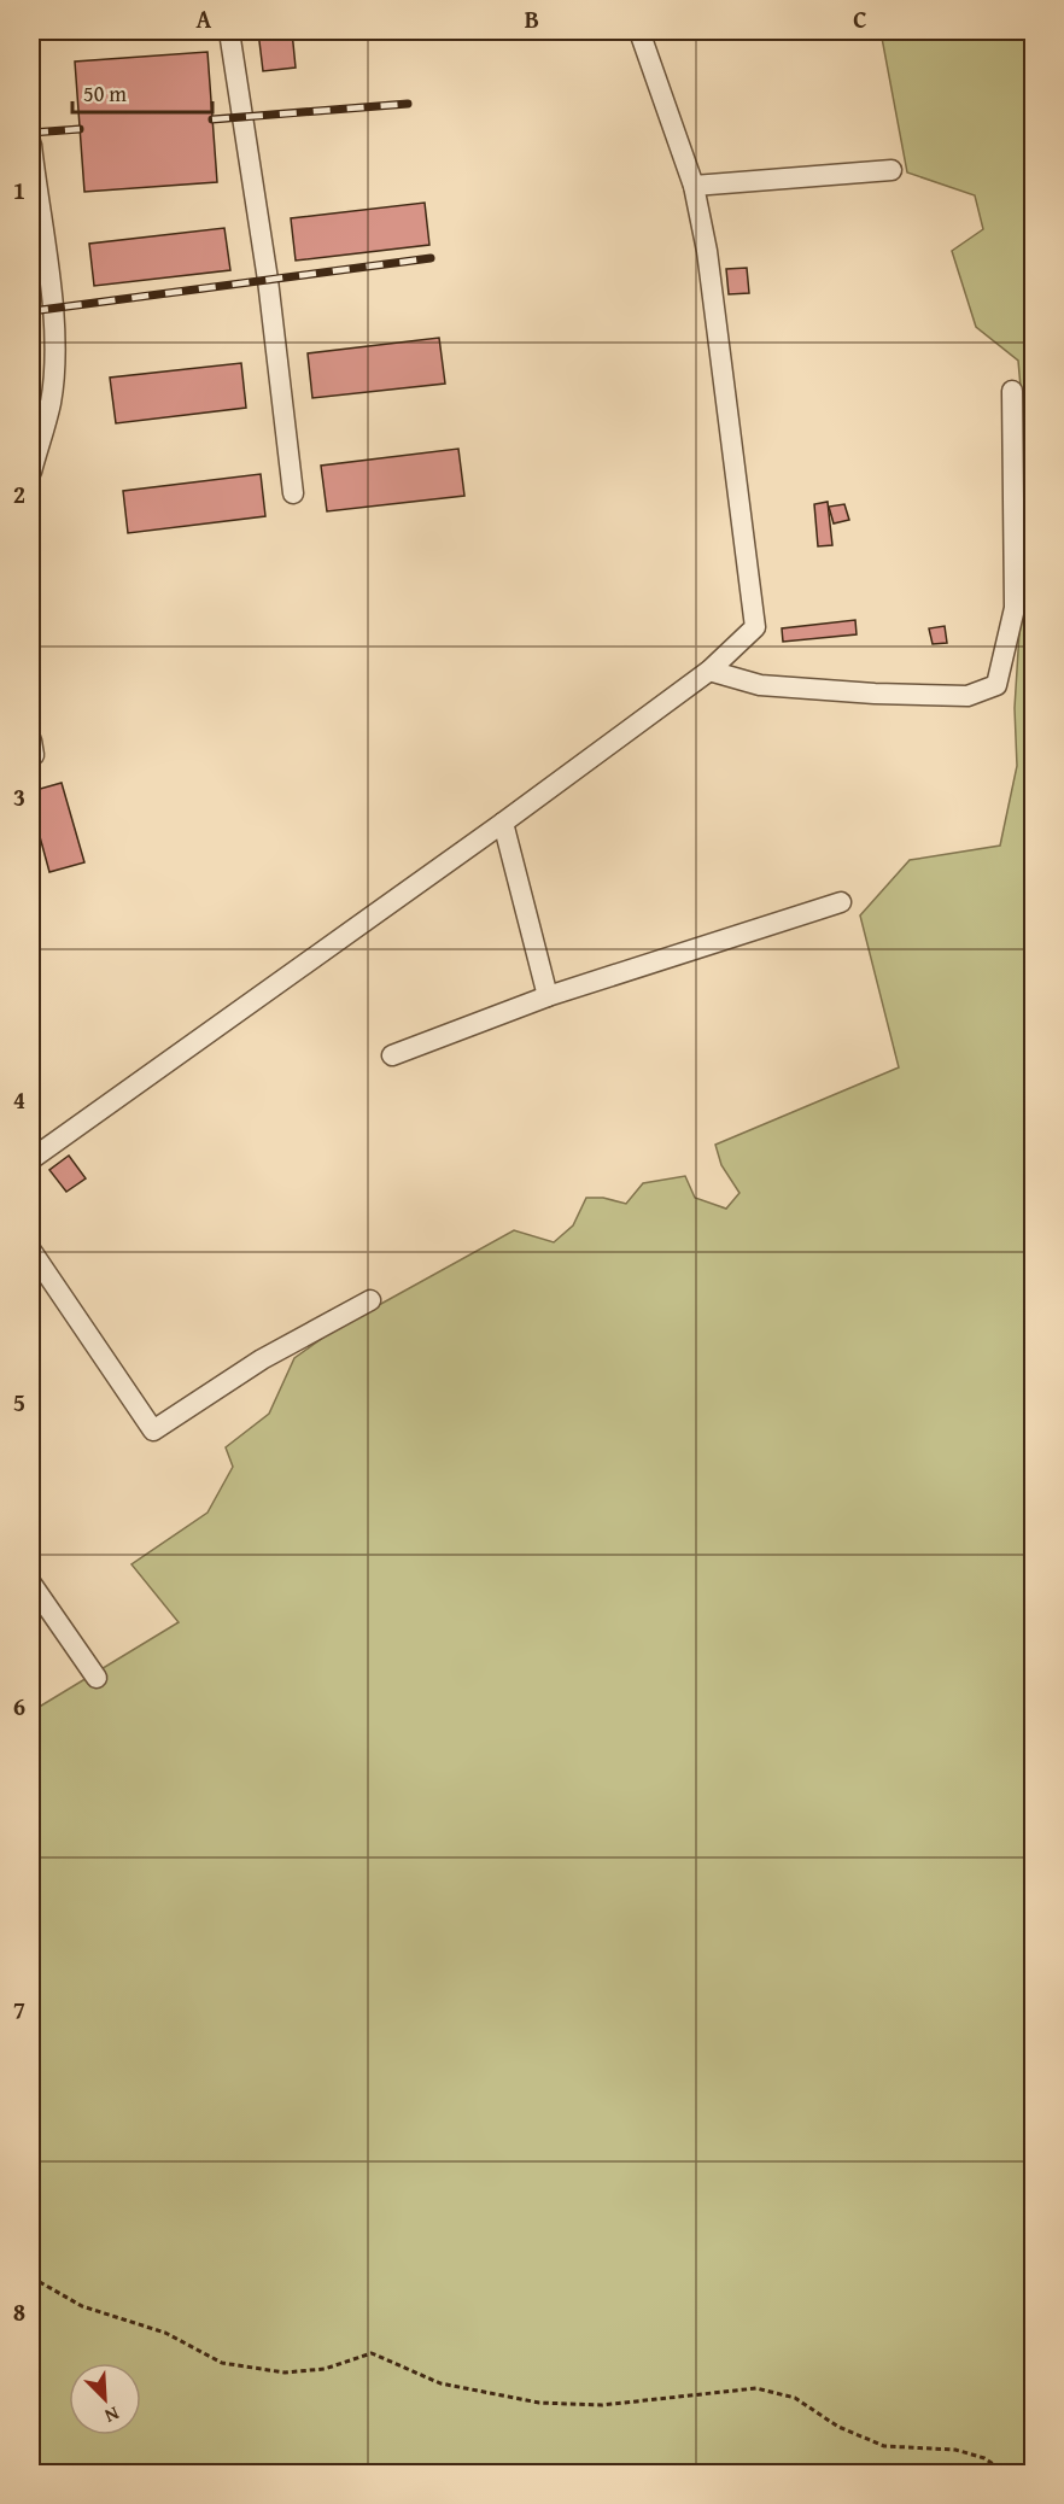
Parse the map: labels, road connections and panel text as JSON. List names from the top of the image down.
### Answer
{
  "scale_bar": "50 m",
  "north": "bottom right",
  "grid": {
    "columns": ["A", "B", "C"],
    "rows": [
      "1",
      "2",
      "3",
      "4",
      "5",
      "6",
      "7",
      "8"
    ]
  }
}
